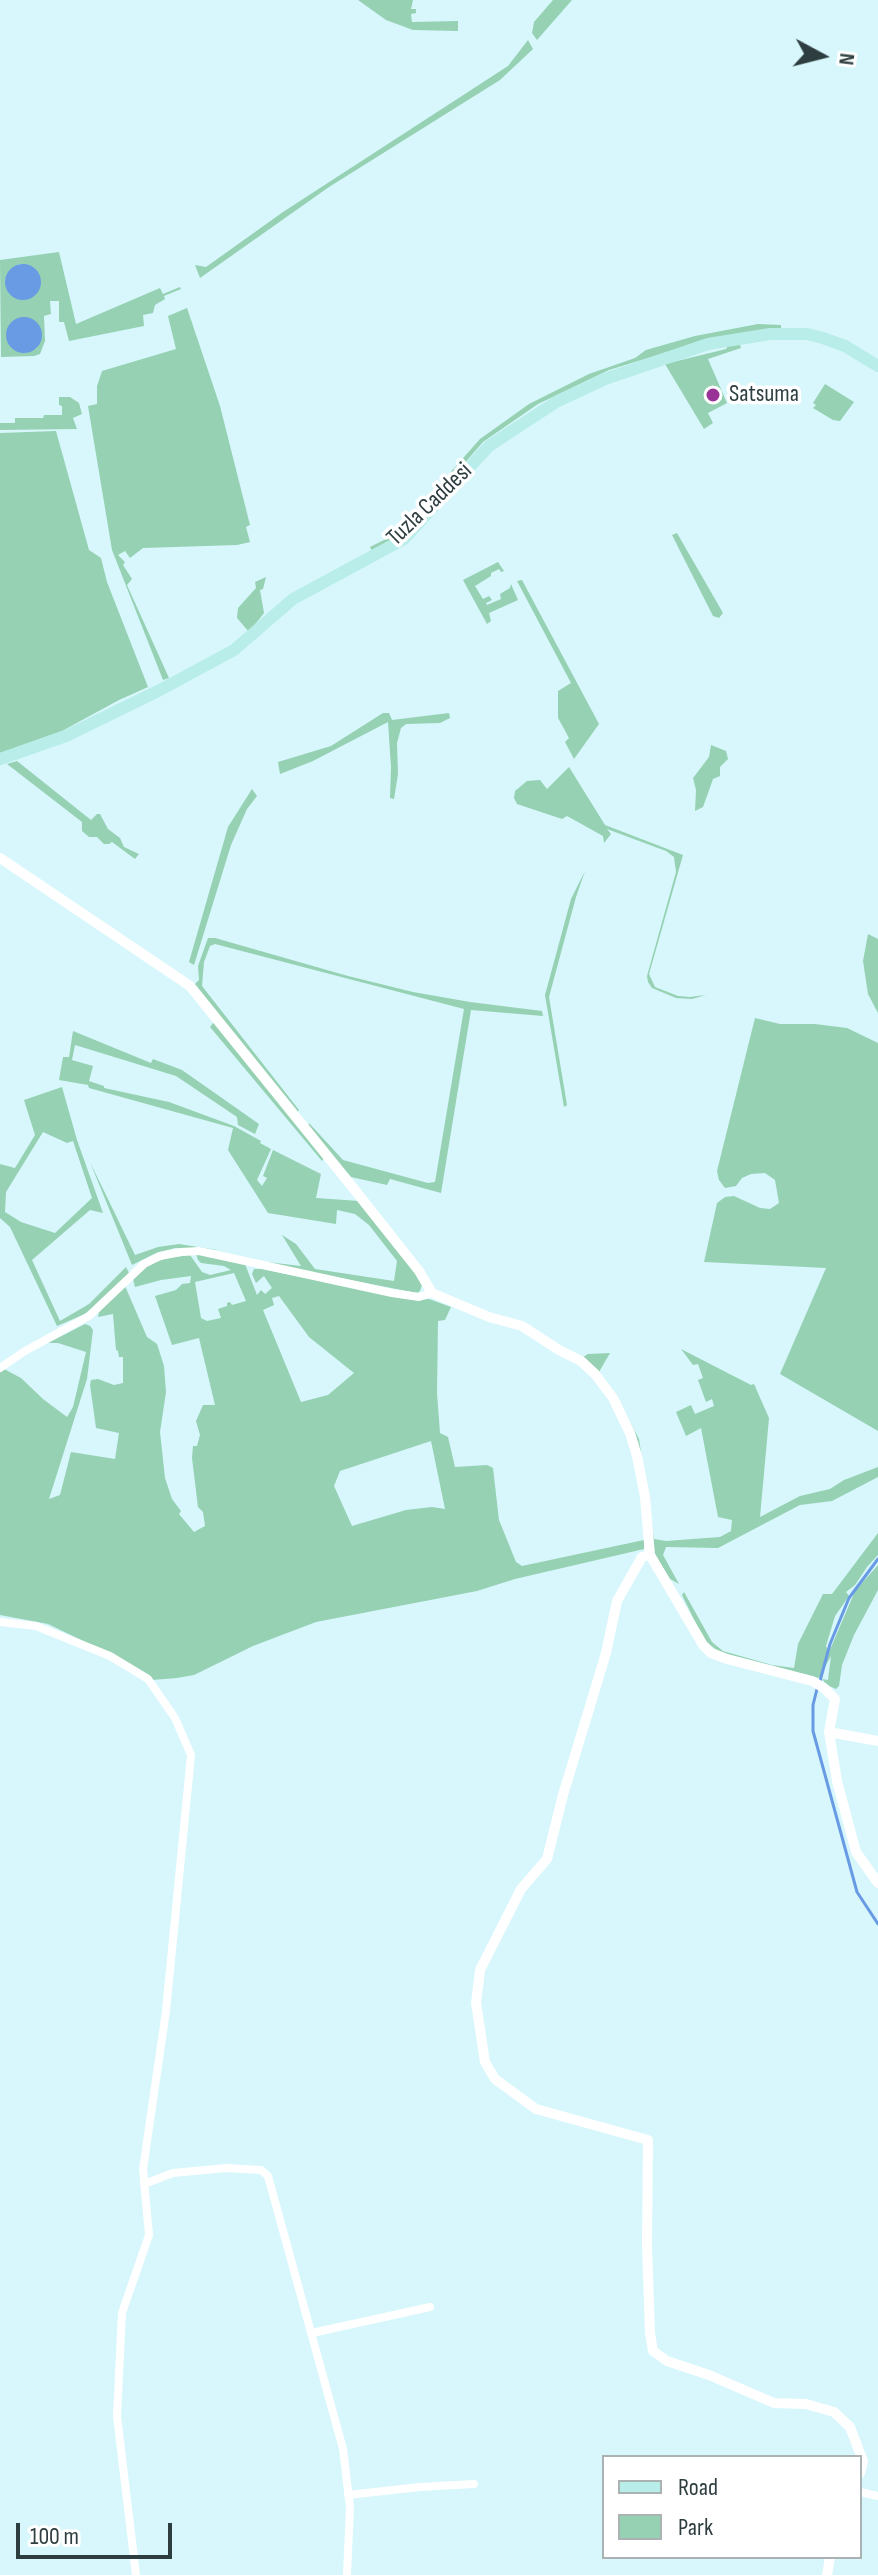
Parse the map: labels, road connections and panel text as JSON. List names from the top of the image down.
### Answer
{
  "streets": {
    "main road": ["Tuzla Caddesi"]
  },
  "places": ["Satsuma"],
  "legend": ["Road", "Park"],
  "scale_bar": "100 m",
  "north": "right"
}
